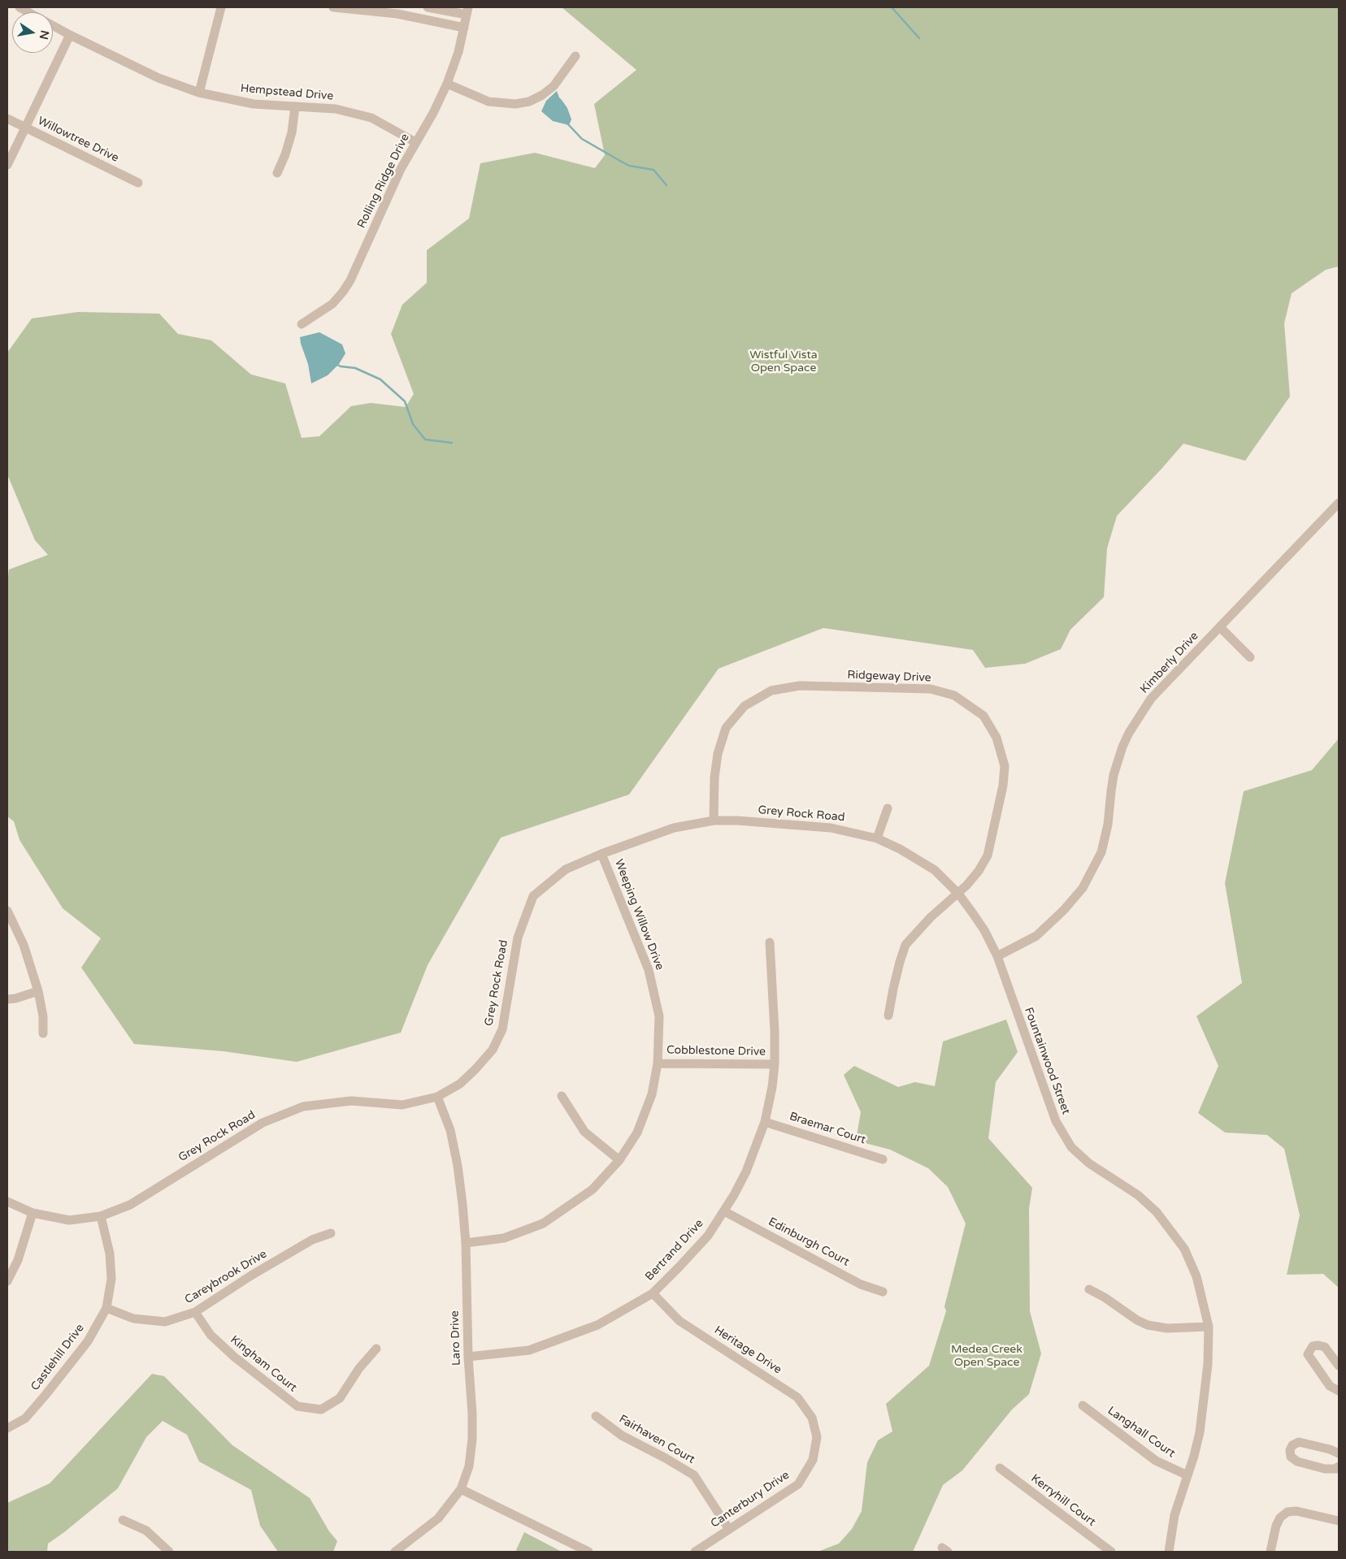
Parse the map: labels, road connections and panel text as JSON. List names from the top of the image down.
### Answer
{
  "streets": {
    "street": [
      "Hempstead Drive",
      "Willowtree Drive",
      "Rolling Ridge Drive",
      "Kimberly Drive",
      "Ridgeway Drive",
      "Grey Rock Road",
      "Weeping Willow Drive",
      "Cobblestone Drive",
      "Fountainwood Street",
      "Braemar Court",
      "Edinburgh Court",
      "Bertrand Drive",
      "Careybrook Drive",
      "Laro Drive",
      "Heritage Drive",
      "Castlehill Drive",
      "Kingham Court",
      "Langhall Court",
      "Fairhaven Court",
      "Canterbury Drive",
      "Kerryhill Court"
    ]
  },
  "crossings": [
    ["Hempstead Drive", "Rolling Ridge Drive"],
    ["Kimberly Drive", "Fountainwood Street"],
    ["Ridgeway Drive", "Grey Rock Road"],
    ["Ridgeway Drive", "Fountainwood Street"],
    ["Grey Rock Road", "Weeping Willow Drive"],
    ["Grey Rock Road", "Fountainwood Street"],
    ["Grey Rock Road", "Laro Drive"],
    ["Grey Rock Road", "Castlehill Drive"],
    ["Weeping Willow Drive", "Cobblestone Drive"],
    ["Weeping Willow Drive", "Laro Drive"],
    ["Cobblestone Drive", "Bertrand Drive"],
    ["Fountainwood Street", "Langhall Court"],
    ["Braemar Court", "Bertrand Drive"],
    ["Edinburgh Court", "Bertrand Drive"],
    ["Bertrand Drive", "Laro Drive"],
    ["Bertrand Drive", "Heritage Drive"],
    ["Careybrook Drive", "Castlehill Drive"],
    ["Careybrook Drive", "Kingham Court"],
    ["Heritage Drive", "Canterbury Drive"],
    ["Fairhaven Court", "Canterbury Drive"]
  ],
  "parks": ["Wistful Vista Open Space", "Medea Creek Open Space"],
  "north": "right"
}
